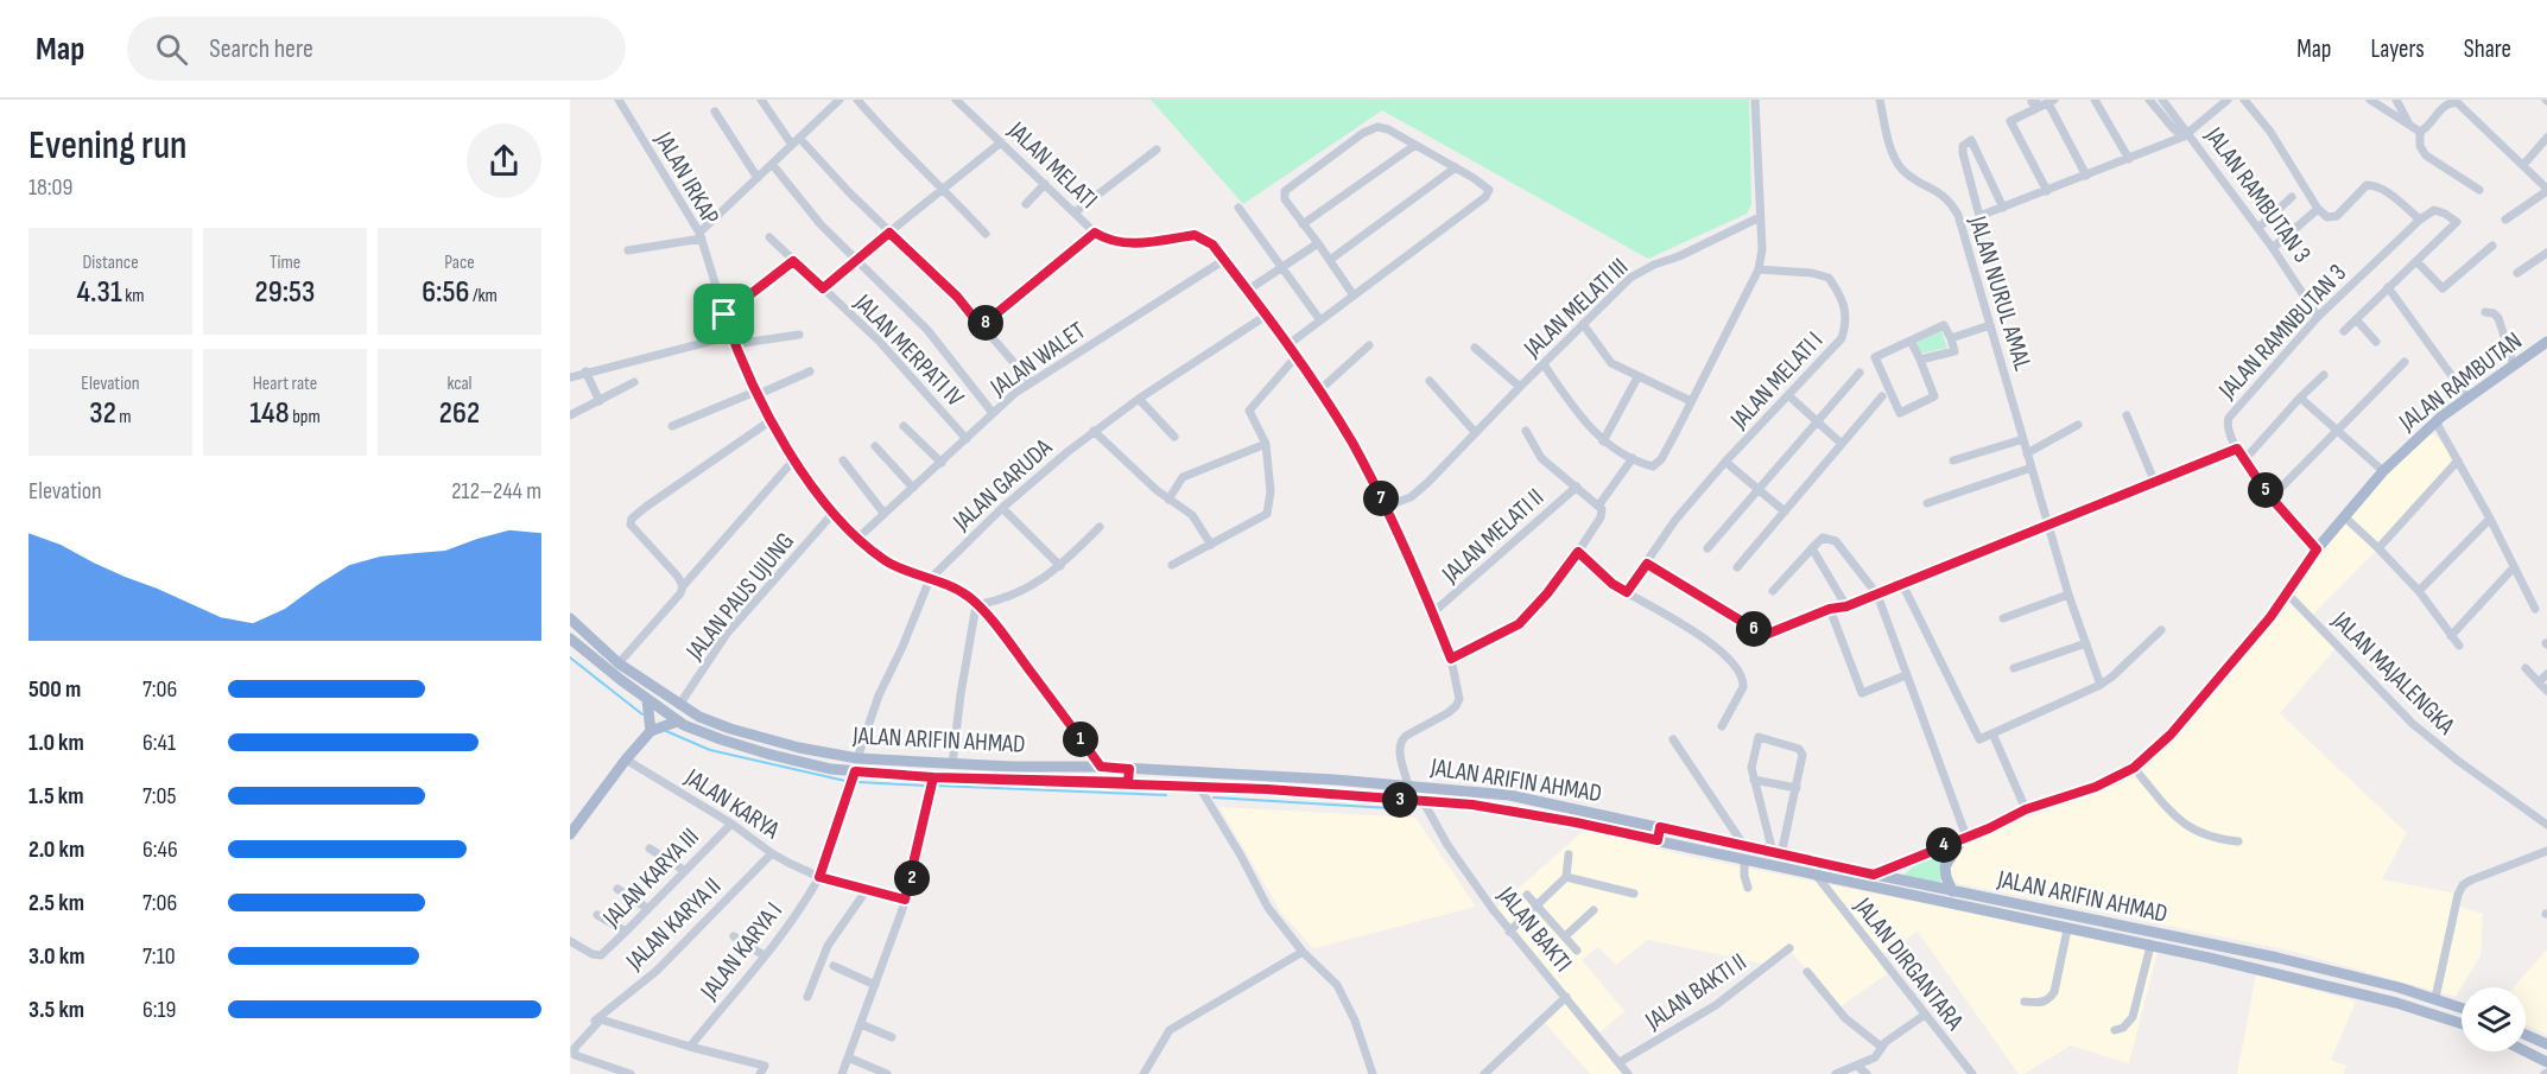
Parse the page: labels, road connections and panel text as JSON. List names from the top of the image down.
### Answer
{
  "streets": {
    "main road": ["JALAN RAMBUTAN", "JALAN ARIFIN AHMAD"],
    "street": [
      "JALAN MELATI",
      "JALAN IRKAP",
      "JALAN RAMBUTAN 3",
      "JALAN NURUL AMAL",
      "JALAN MELATI III",
      "JALAN RAMNBUTAN 3",
      "JALAN MERPATI IV",
      "JALAN WALET",
      "JALAN MELATI I",
      "JALAN GARUDA",
      "JALAN MELATI II",
      "JALAN PAUS UJUNG",
      "JALAN MAJALENGKA",
      "JALAN KARYA",
      "JALAN KARYA III",
      "JALAN KARYA II",
      "JALAN BAKTI",
      "JALAN KARYA I",
      "JALAN DIRGANTARA",
      "JALAN BAKTI II"
    ]
  },
  "crossings": [
    ["JALAN MELATI", "JALAN MELATI III"],
    ["JALAN MELATI", "JALAN WALET"],
    ["JALAN MELATI", "JALAN GARUDA"],
    ["JALAN MELATI", "JALAN MELATI II"],
    ["JALAN MELATI", "JALAN ARIFIN AHMAD"],
    ["JALAN IRKAP", "JALAN WALET"],
    ["JALAN IRKAP", "JALAN GARUDA"],
    ["JALAN IRKAP", "JALAN PAUS UJUNG"],
    ["JALAN IRKAP", "JALAN ARIFIN AHMAD"],
    ["JALAN RAMBUTAN 3", "JALAN RAMNBUTAN 3"],
    ["JALAN RAMNBUTAN 3", "JALAN RAMBUTAN"],
    ["JALAN MERPATI IV", "JALAN WALET"],
    ["JALAN RAMBUTAN", "JALAN MAJALENGKA"],
    ["JALAN RAMBUTAN", "JALAN ARIFIN AHMAD"],
    ["JALAN GARUDA", "JALAN ARIFIN AHMAD"],
    ["JALAN PAUS UJUNG", "JALAN ARIFIN AHMAD"],
    ["JALAN ARIFIN AHMAD", "JALAN BAKTI"],
    ["JALAN ARIFIN AHMAD", "JALAN DIRGANTARA"],
    ["JALAN KARYA", "JALAN KARYA III"],
    ["JALAN KARYA", "JALAN KARYA II"],
    ["JALAN KARYA", "JALAN KARYA I"],
    ["JALAN BAKTI", "JALAN BAKTI II"]
  ],
  "page": {
    "header": "Map",
    "search": "Search here",
    "nav": ["Map", "Layers", "Share"],
    "heading": ["Evening run", "18:09"],
    "stats": [
      ["Distance", "4.31 km"],
      ["Time", "29:53"],
      ["Pace", "6:56 /km"],
      ["Elevation", "32 m"],
      ["Heart rate", "148 bpm"],
      ["kcal", "262"]
    ],
    "pins": [
      "8",
      "5",
      "7",
      "6",
      "1",
      "3",
      "4",
      "2"
    ],
    "chart": ["Elevation", "212–244 m"],
    "list": [
      {
        "name": "500 m",
        "note": "7:06"
      },
      {
        "name": "1.0 km",
        "note": "6:41"
      },
      {
        "name": "1.5 km",
        "note": "7:05"
      },
      {
        "name": "2.0 km",
        "note": "6:46"
      },
      {
        "name": "2.5 km",
        "note": "7:06"
      },
      {
        "name": "3.0 km",
        "note": "7:10"
      },
      {
        "name": "3.5 km",
        "note": "6:19"
      }
    ]
  }
}
